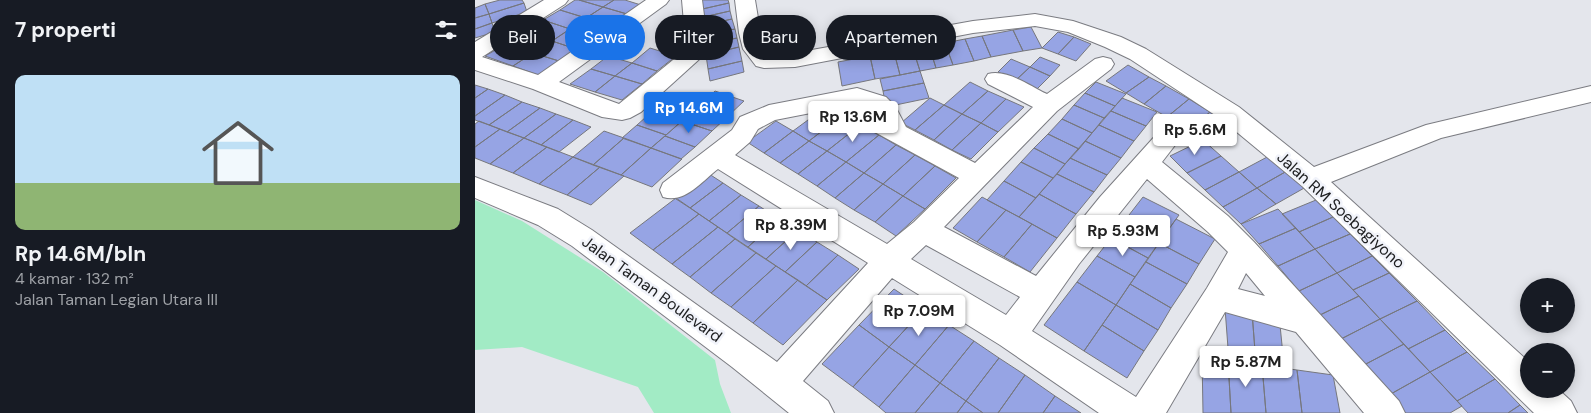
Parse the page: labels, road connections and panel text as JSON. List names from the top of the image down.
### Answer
{
  "streets": {
    "street": ["Jalan RM Soebagiyono", "Jalan Taman Boulevard"]
  },
  "page": {
    "heading": "7 properti",
    "chip": [
      "Beli",
      "Sewa",
      "Filter",
      "Baru",
      "Apartemen"
    ],
    "list": [
      {
        "name": "Rp 14.6M/bln",
        "note": "4 kamar · 132 m² · Jalan Taman Legian Utara III"
      }
    ],
    "price": [
      "Rp 14.6M",
      "Rp 13.6M",
      "Rp 5.6M",
      "Rp 8.39M",
      "Rp 5.93M",
      "Rp 7.09M",
      "Rp 5.87M"
    ],
    "map_buttons": ["+", "−"]
  }
}
